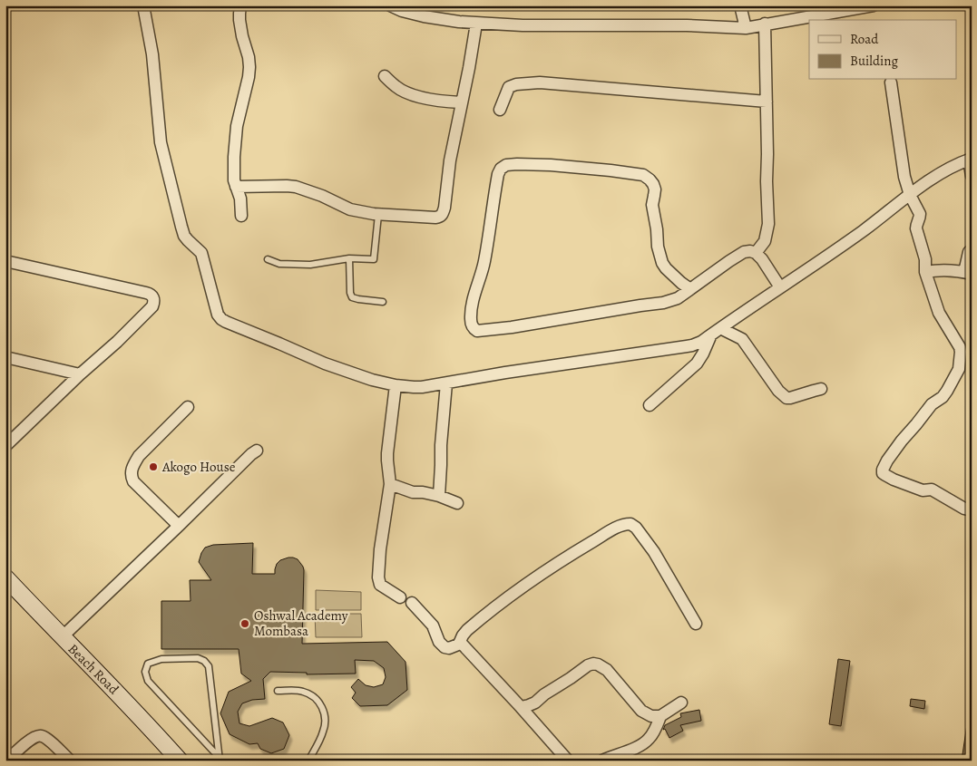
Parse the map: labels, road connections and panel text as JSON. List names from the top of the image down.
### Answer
{
  "streets": {
    "main road": ["Beach Road"]
  },
  "places": ["Akogo House", "Oshwal Academy Mombasa"],
  "legend": ["Road", "Building"]
}
